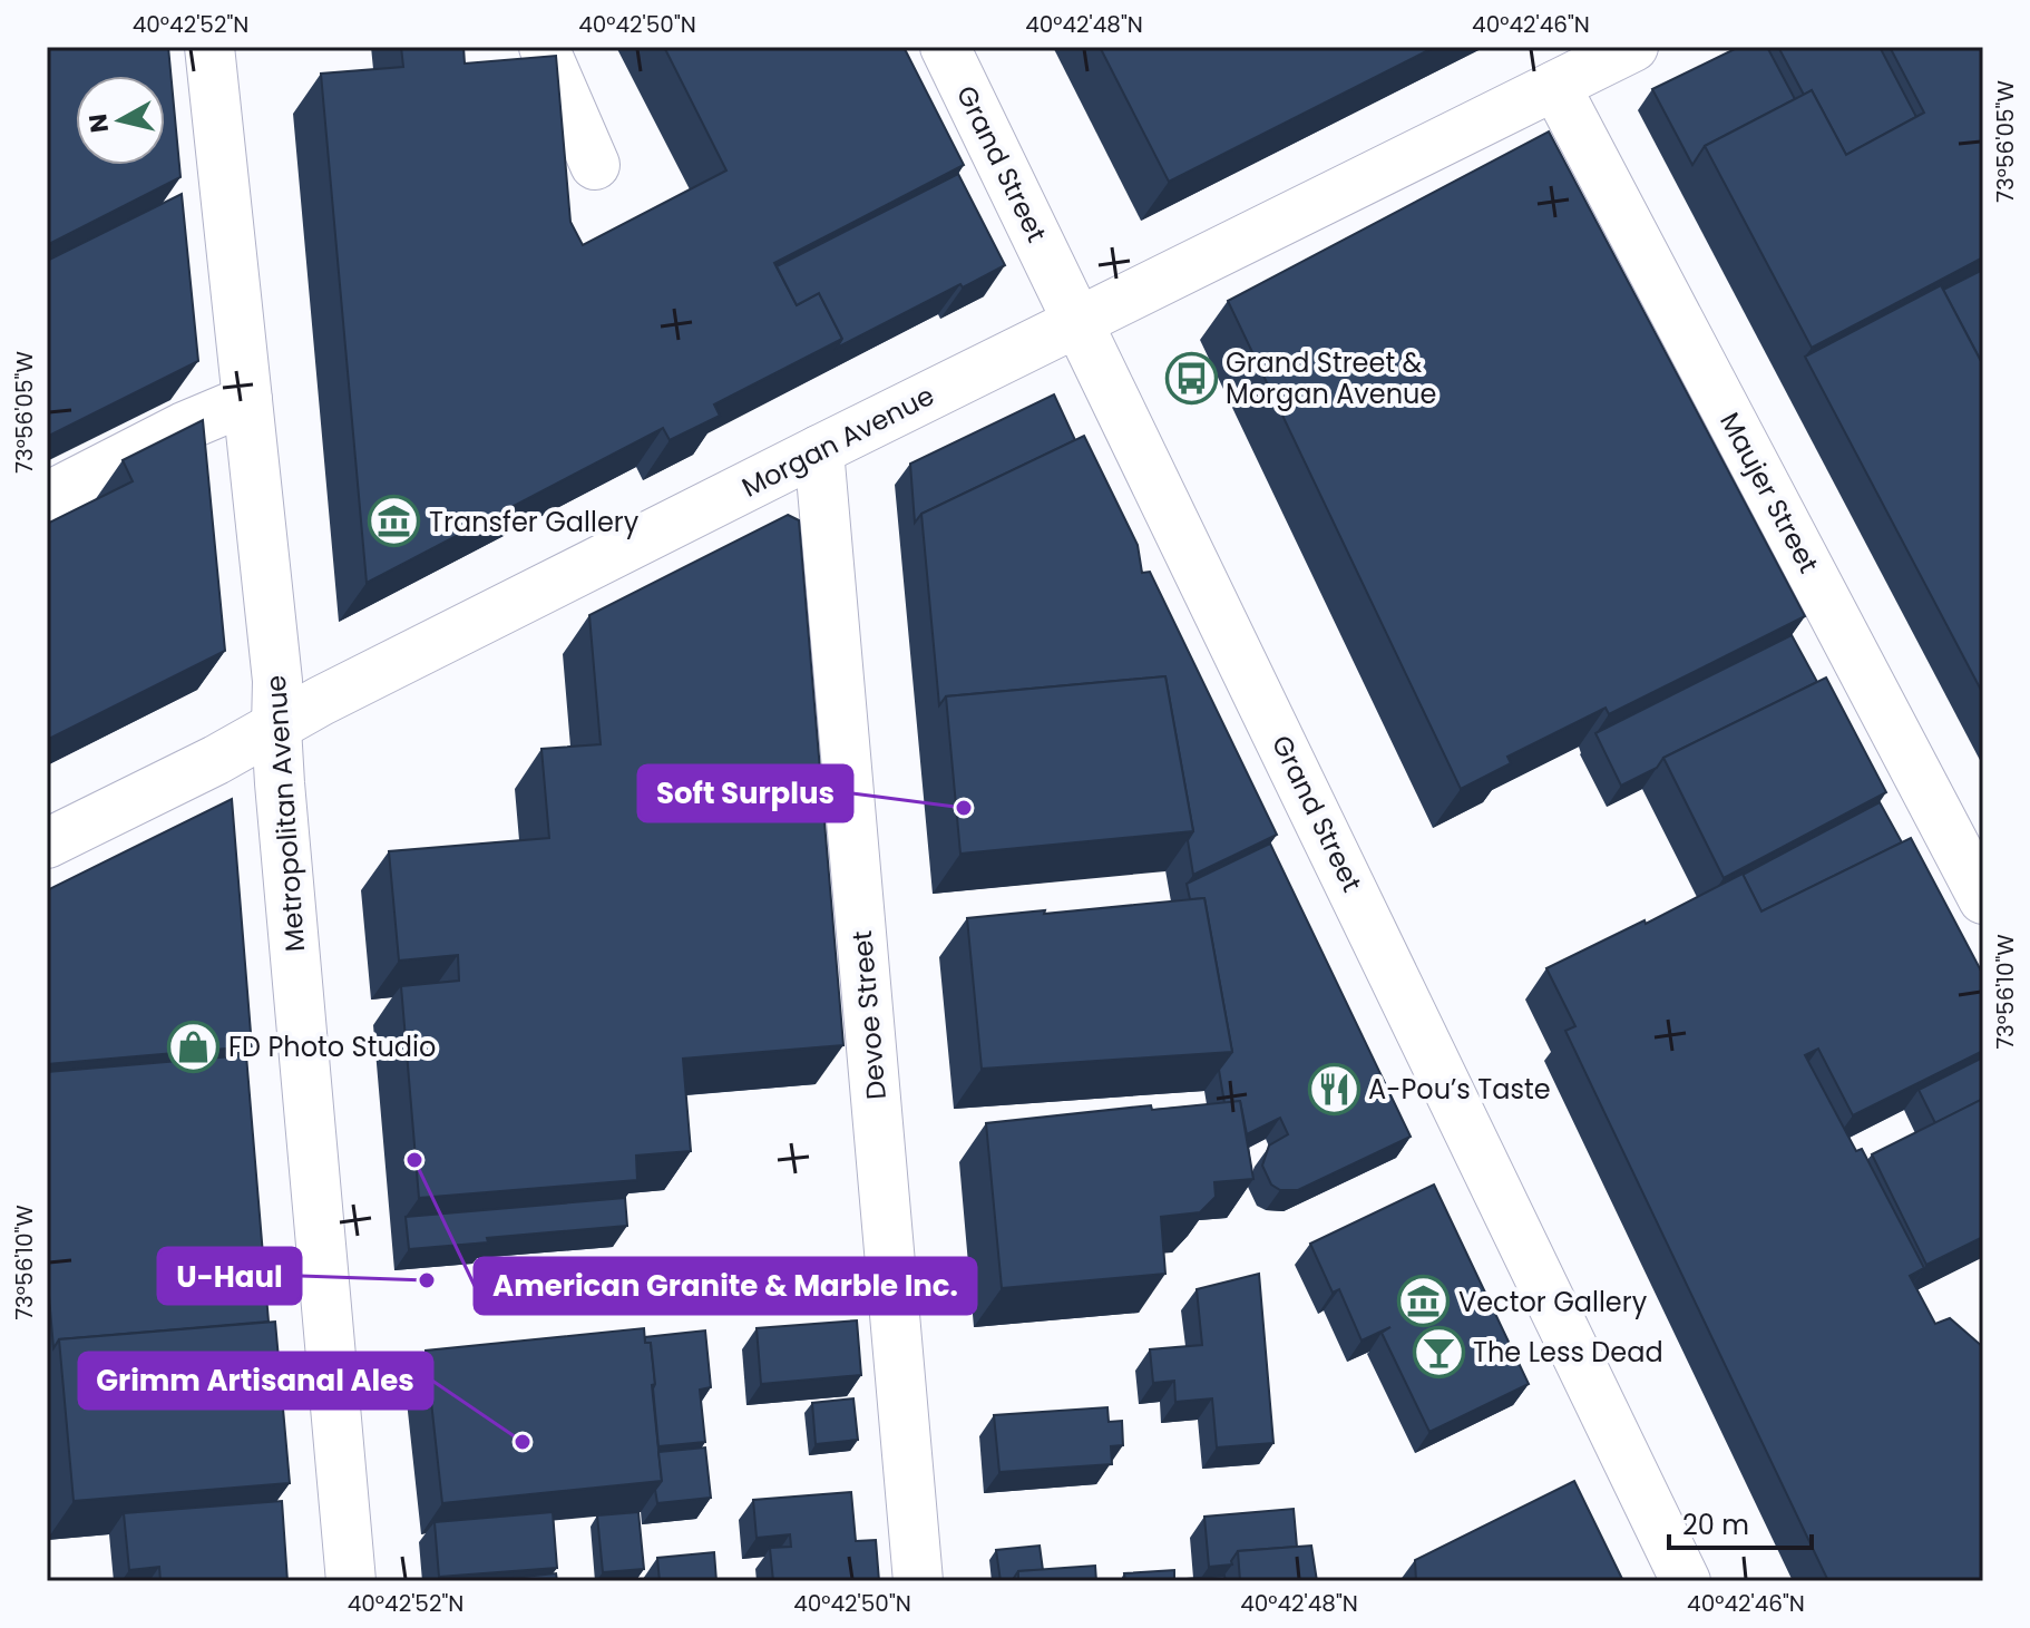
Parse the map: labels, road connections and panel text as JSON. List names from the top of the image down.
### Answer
{
  "streets": {
    "street": [
      "Grand Street",
      "Morgan Avenue",
      "Maujer Street",
      "Metropolitan Avenue",
      "Devoe Street"
    ]
  },
  "crossings": [
    ["Grand Street", "Morgan Avenue"],
    ["Morgan Avenue", "Maujer Street"],
    ["Morgan Avenue", "Metropolitan Avenue"],
    ["Morgan Avenue", "Devoe Street"]
  ],
  "places": {
    "bus stop": ["Grand Street & Morgan Avenue"],
    "museum": ["Transfer Gallery", "Vector Gallery"],
    "other": [
      "Soft Surplus",
      "American Granite & Marble Inc.",
      "U-Haul",
      "Grimm Artisanal Ales"
    ],
    "shop": ["FD Photo Studio"],
    "restaurant": ["A-Pou’s Taste"],
    "bar": ["The Less Dead"]
  },
  "scale_bar": "20 m",
  "north": "left",
  "coordinates": [
    "40°42'52\"N",
    "40°42'50\"N",
    "40°42'48\"N",
    "40°42'46\"N",
    "73°56'05\"W",
    "73°56'10\"W"
  ]
}
